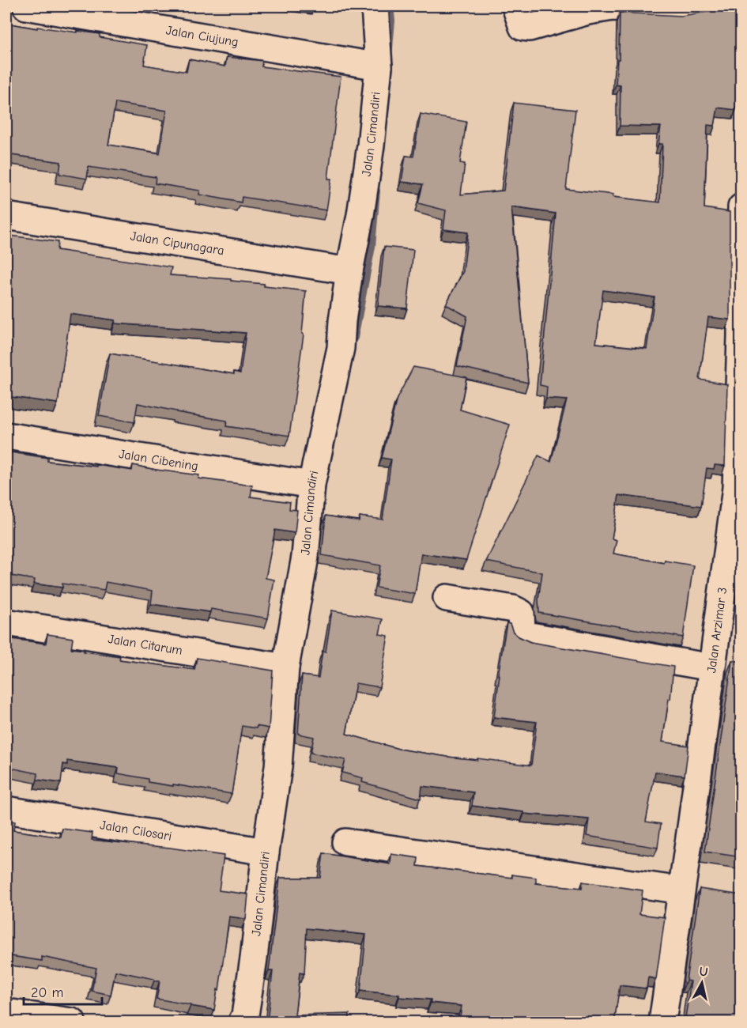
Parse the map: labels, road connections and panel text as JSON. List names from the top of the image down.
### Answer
{
  "streets": {
    "street": [
      "Jalan Ciujung",
      "Jalan Cimandiri",
      "Jalan Cipunagara",
      "Jalan Cibening",
      "Jalan Arzimar 3",
      "Jalan Citarum",
      "Jalan Cilosari"
    ]
  },
  "crossings": [
    ["Jalan Ciujung", "Jalan Cimandiri"],
    ["Jalan Cimandiri", "Jalan Cipunagara"],
    ["Jalan Cimandiri", "Jalan Cibening"],
    ["Jalan Cimandiri", "Jalan Citarum"],
    ["Jalan Cimandiri", "Jalan Cilosari"]
  ],
  "scale_bar": "20 m",
  "north": "top"
}
